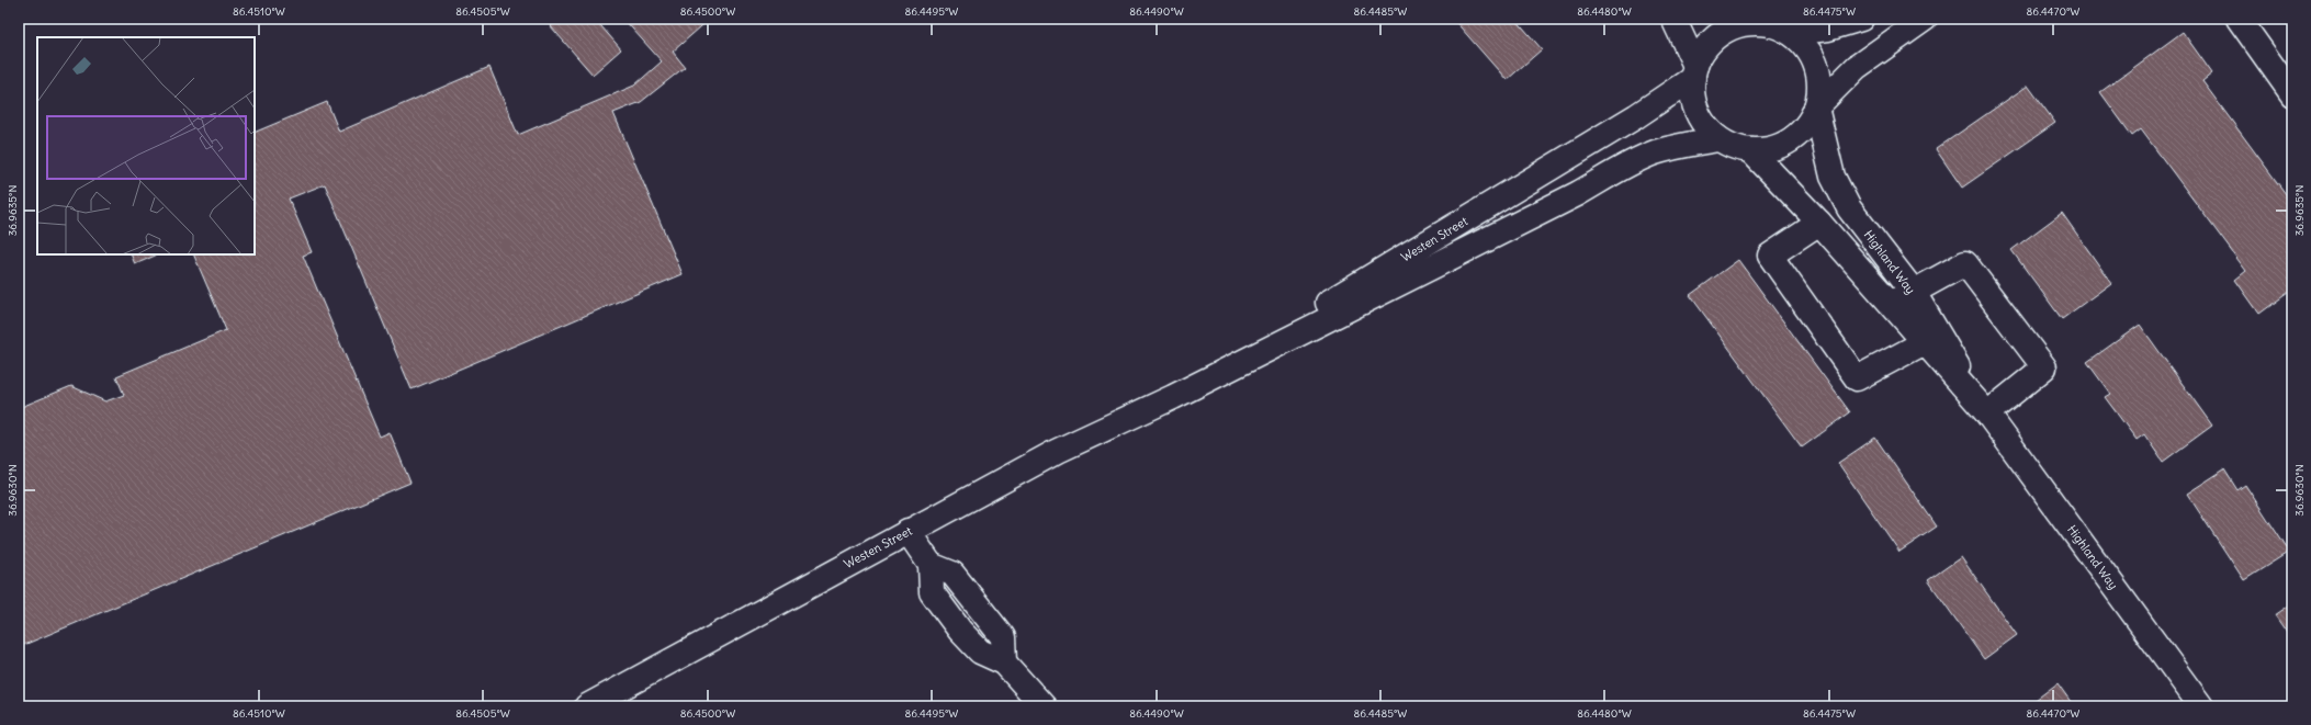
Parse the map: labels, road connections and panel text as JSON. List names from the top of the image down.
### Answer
{
  "streets": {
    "street": ["Westen Street", "Highland Way"]
  },
  "crossings": [
    ["Westen Street", "Highland Way"]
  ],
  "coordinates": [
    "86.4510°W",
    "86.4505°W",
    "86.4500°W",
    "86.4495°W",
    "86.4490°W",
    "86.4485°W",
    "86.4480°W",
    "86.4475°W",
    "86.4470°W",
    "36.9635°N",
    "36.9630°N"
  ]
}
